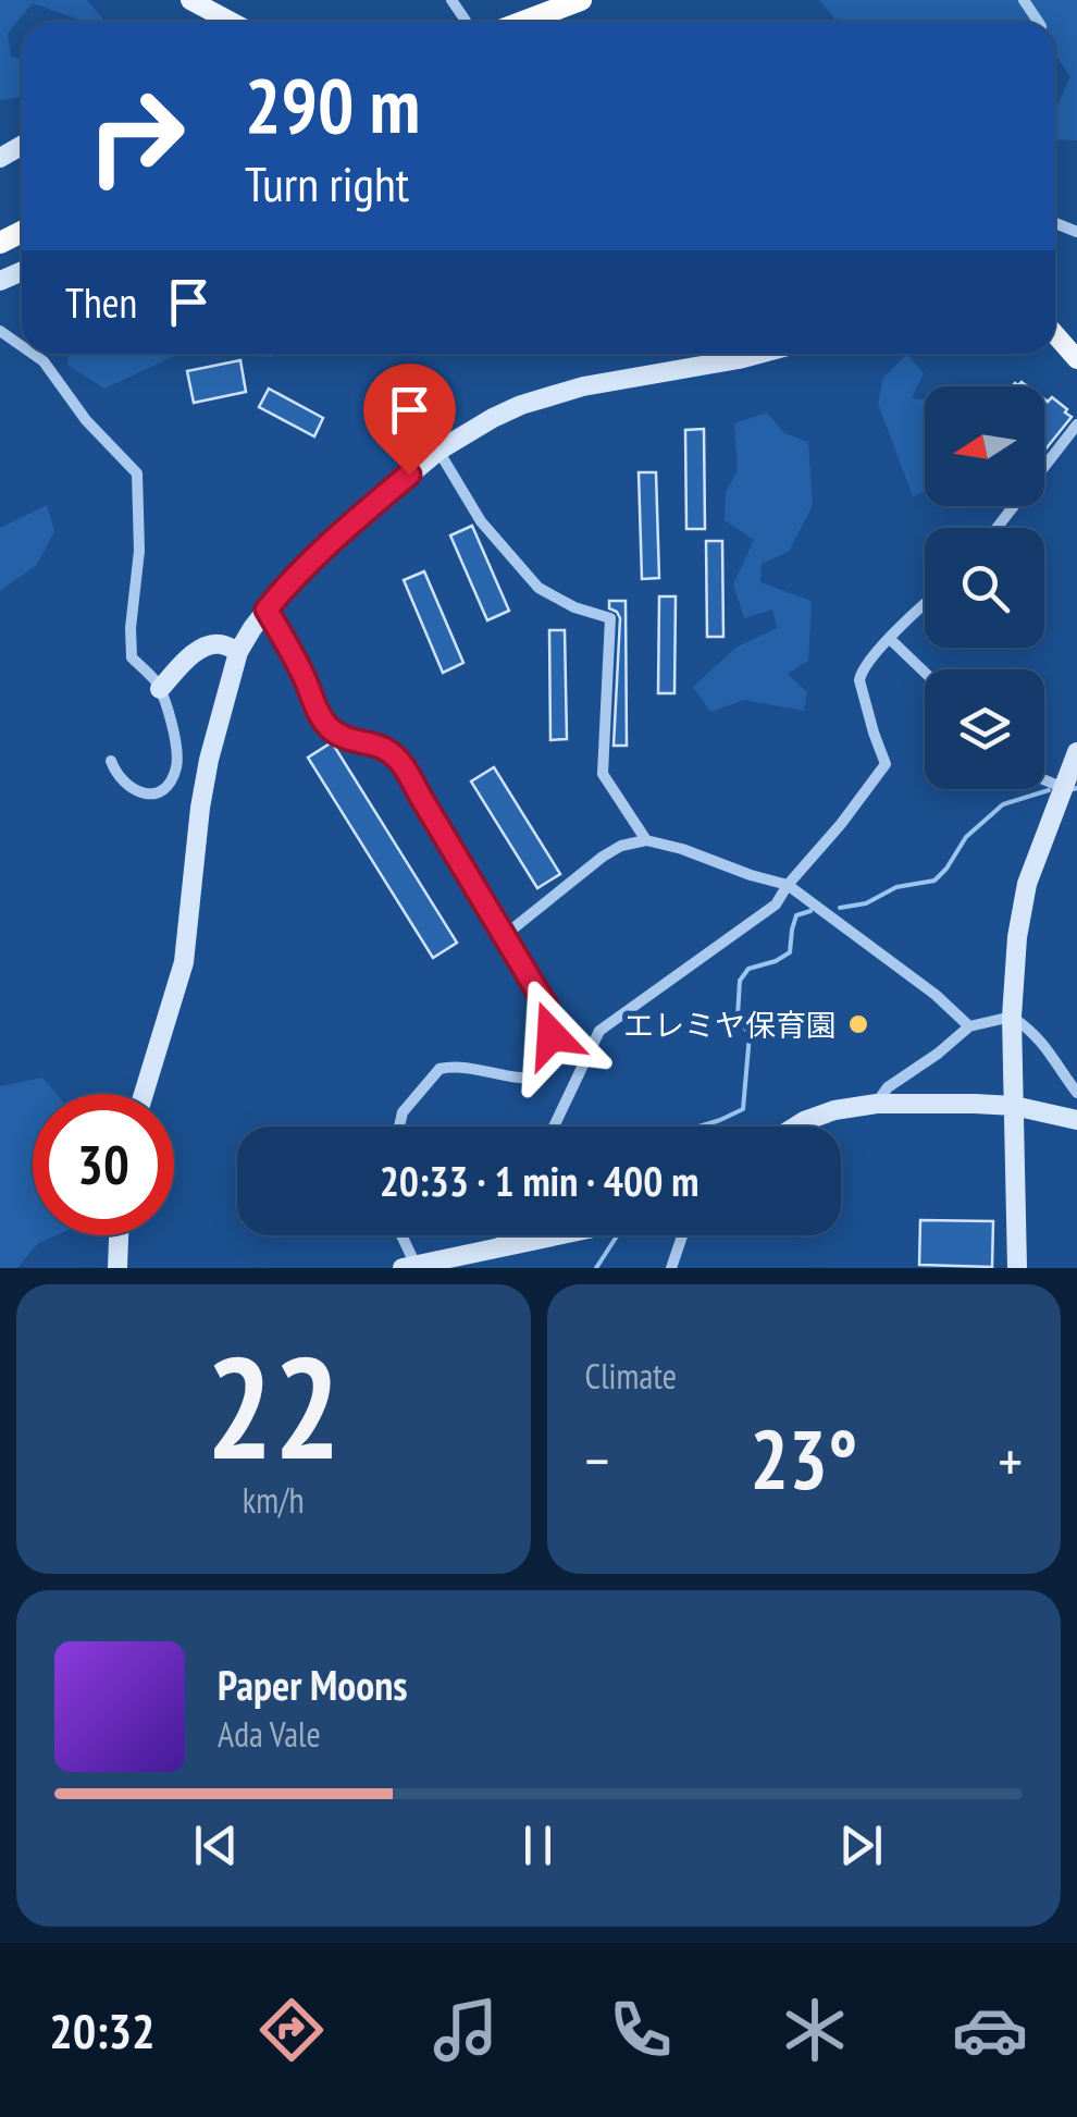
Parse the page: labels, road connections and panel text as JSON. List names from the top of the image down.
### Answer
{
  "places": ["エレミヤ保育園"],
  "north": "left",
  "page": {
    "turn": ["290 m", "Turn right"],
    "then": "Then",
    "limit": "30",
    "trip": "20:33 · 1 min · 400 m",
    "tile": [
      ["22", "km/h"],
      "Climate"
    ],
    "heat": ["−", "23°", "+"],
    "song": ["Paper Moons", "Ada Vale"],
    "tabs": "20:32"
  }
}
